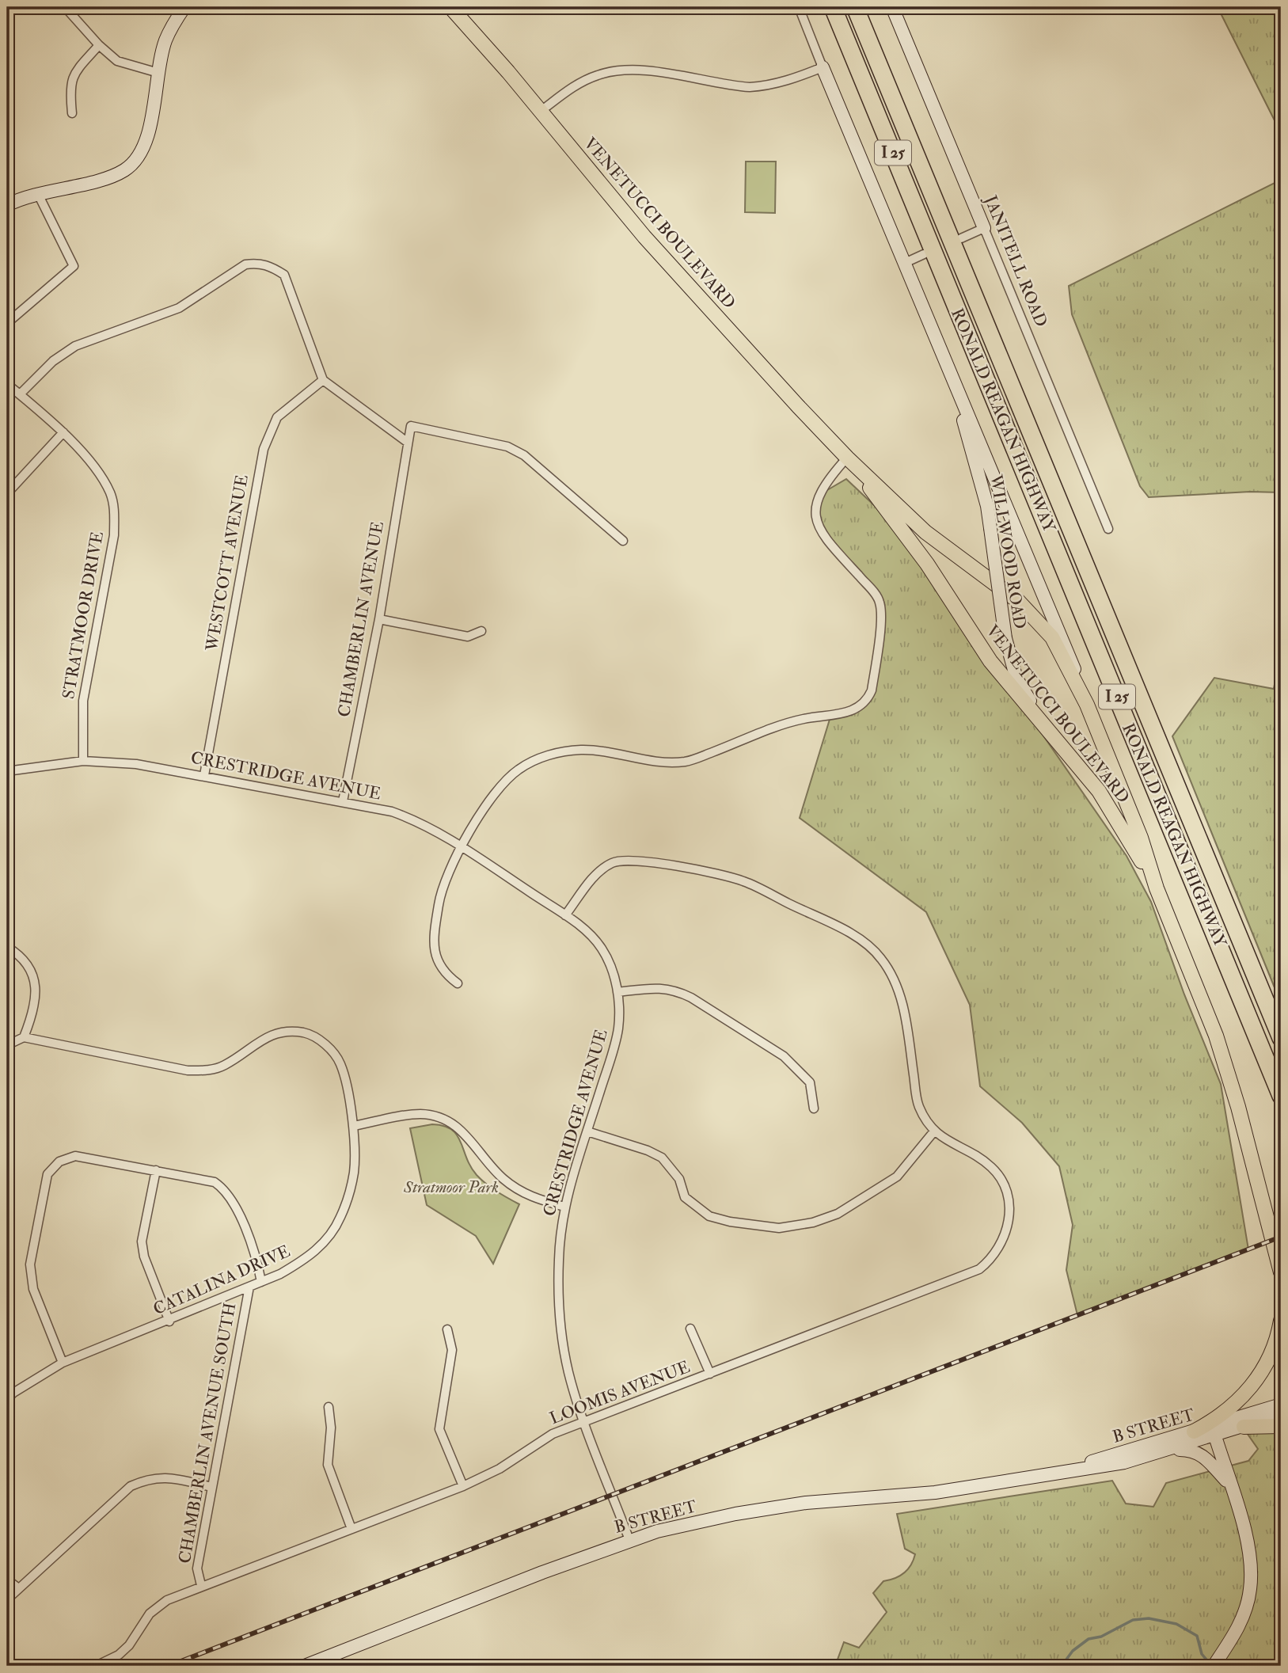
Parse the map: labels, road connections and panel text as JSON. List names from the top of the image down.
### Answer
{
  "streets": {
    "highway": ["I 25", "RONALD REAGAN HIGHWAY"],
    "main road": ["VENETUCCI BOULEVARD"],
    "street": [
      "JANITELL ROAD",
      "WILLWOOD ROAD",
      "WESTCOTT AVENUE",
      "STRATMOOR DRIVE",
      "CHAMBERLIN AVENUE",
      "CRESTRIDGE AVENUE",
      "CATALINA DRIVE",
      "LOOMIS AVENUE",
      "B STREET",
      "CHAMBERLIN AVENUE SOUTH"
    ]
  },
  "crossings": [
    ["VENETUCCI BOULEVARD", "WILLWOOD ROAD"],
    ["WESTCOTT AVENUE", "CRESTRIDGE AVENUE"],
    ["STRATMOOR DRIVE", "CRESTRIDGE AVENUE"],
    ["CHAMBERLIN AVENUE", "CRESTRIDGE AVENUE"],
    ["CRESTRIDGE AVENUE", "LOOMIS AVENUE"],
    ["CRESTRIDGE AVENUE", "B STREET"],
    ["CATALINA DRIVE", "CHAMBERLIN AVENUE SOUTH"],
    ["LOOMIS AVENUE", "CHAMBERLIN AVENUE SOUTH"]
  ],
  "parks": ["Stratmoor Park"]
}
